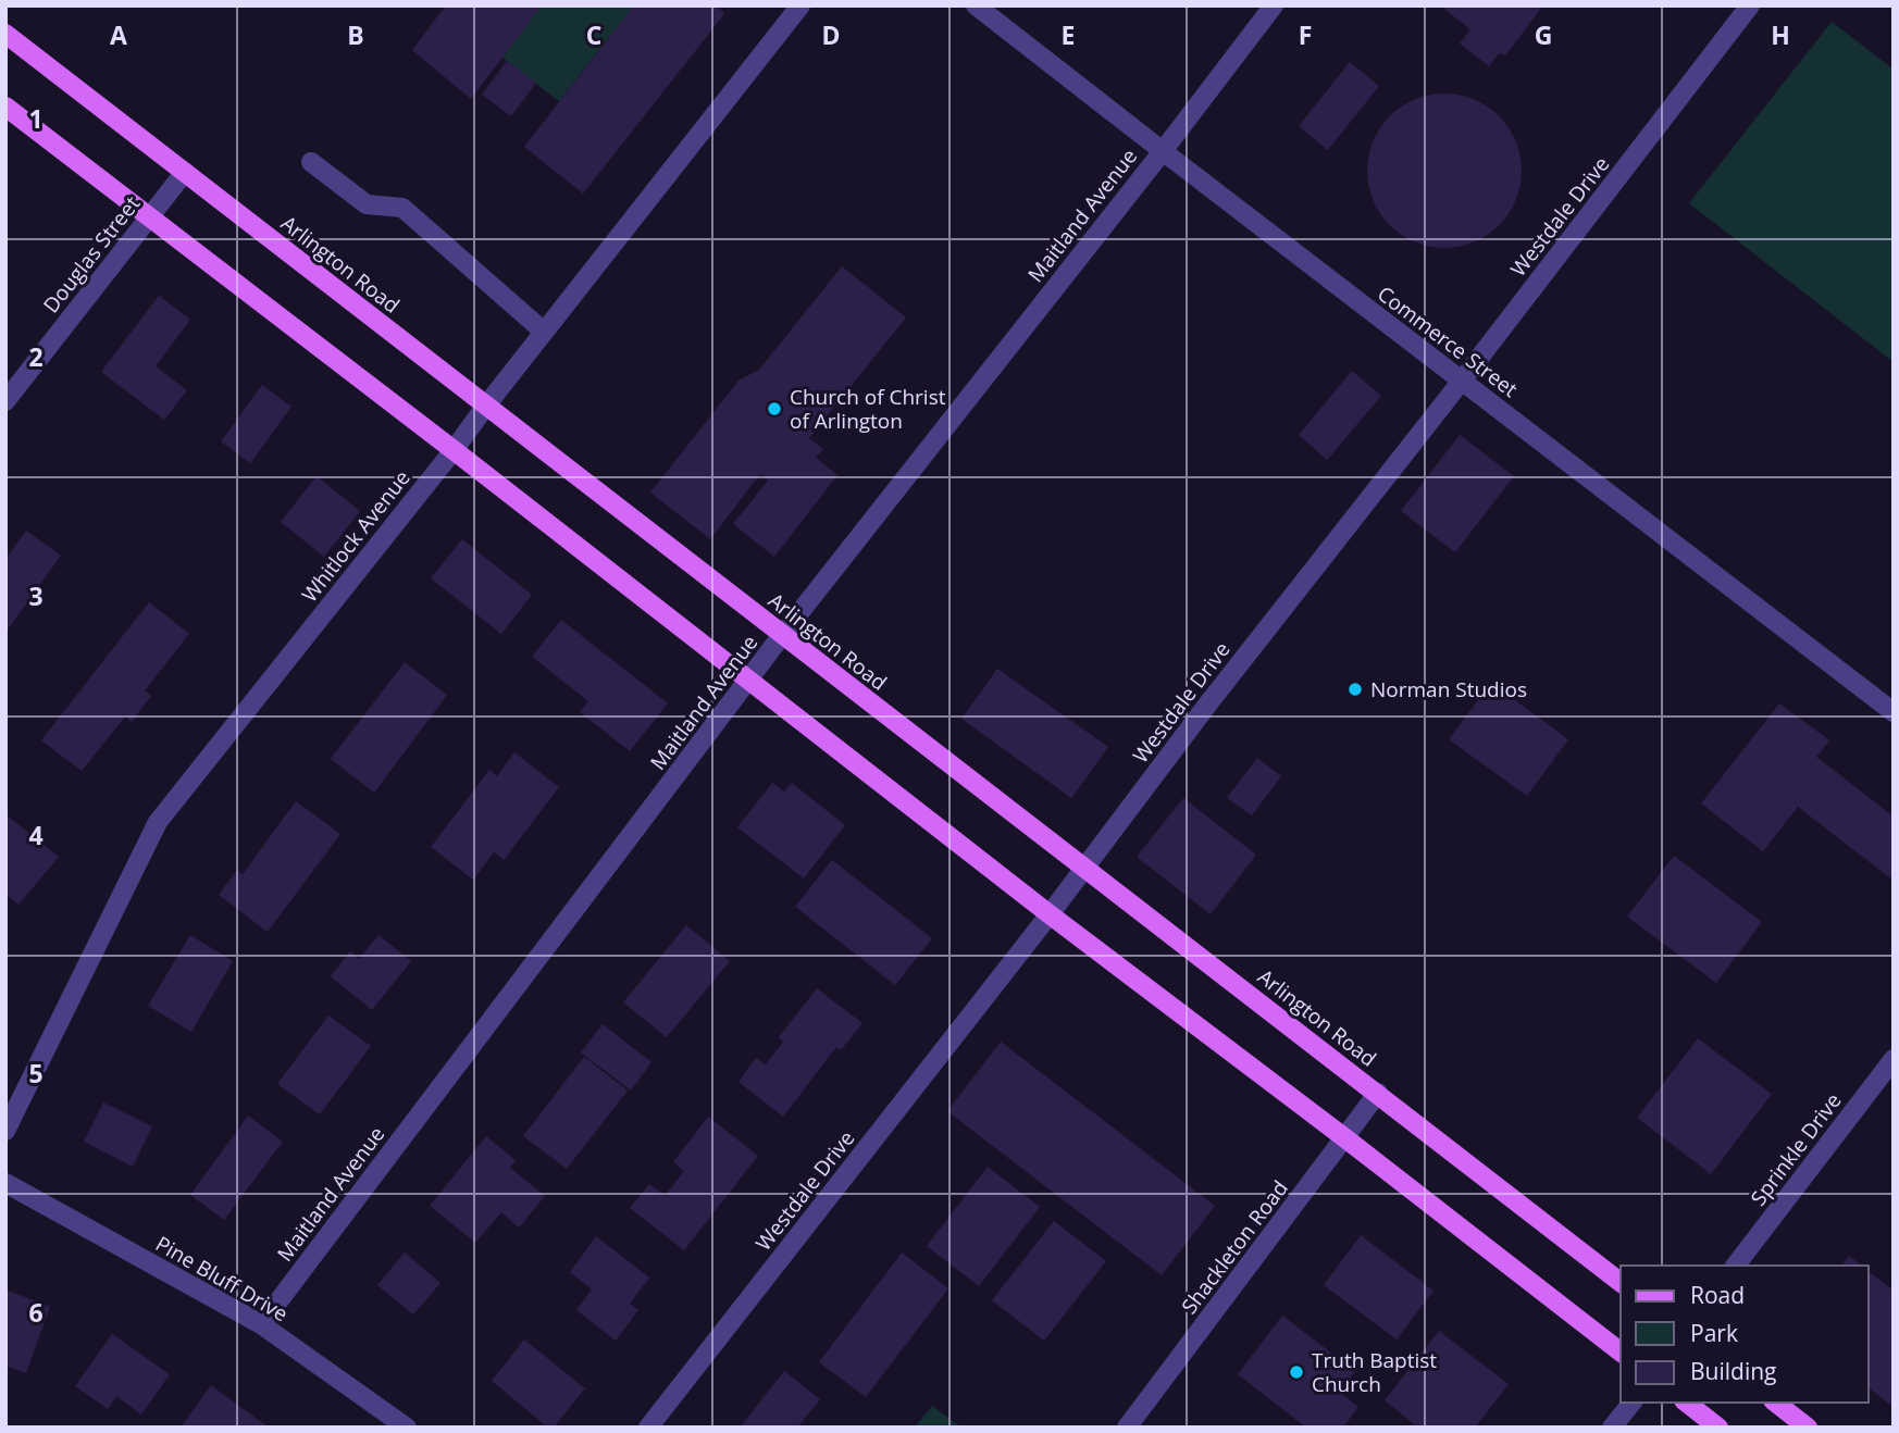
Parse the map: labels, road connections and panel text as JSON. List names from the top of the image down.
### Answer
{
  "streets": {
    "main road": ["Arlington Road"],
    "street": [
      "Maitland Avenue",
      "Westdale Drive",
      "Douglas Street",
      "Commerce Street",
      "Whitlock Avenue",
      "Sprinkle Drive",
      "Shackleton Road",
      "Pine Bluff Drive"
    ]
  },
  "crossings": [
    ["Maitland Avenue", "Arlington Road"],
    ["Maitland Avenue", "Commerce Street"],
    ["Maitland Avenue", "Pine Bluff Drive"],
    ["Westdale Drive", "Arlington Road"],
    ["Westdale Drive", "Commerce Street"],
    ["Douglas Street", "Arlington Road"],
    ["Arlington Road", "Whitlock Avenue"],
    ["Arlington Road", "Shackleton Road"]
  ],
  "places": ["Church of Christ of Arlington", "Norman Studios", "Truth Baptist Church"],
  "legend": ["Road", "Park", "Building"],
  "grid": {
    "columns": [
      "A",
      "B",
      "C",
      "D",
      "E",
      "F",
      "G",
      "H"
    ],
    "rows": [
      "1",
      "2",
      "3",
      "4",
      "5",
      "6"
    ]
  }
}
